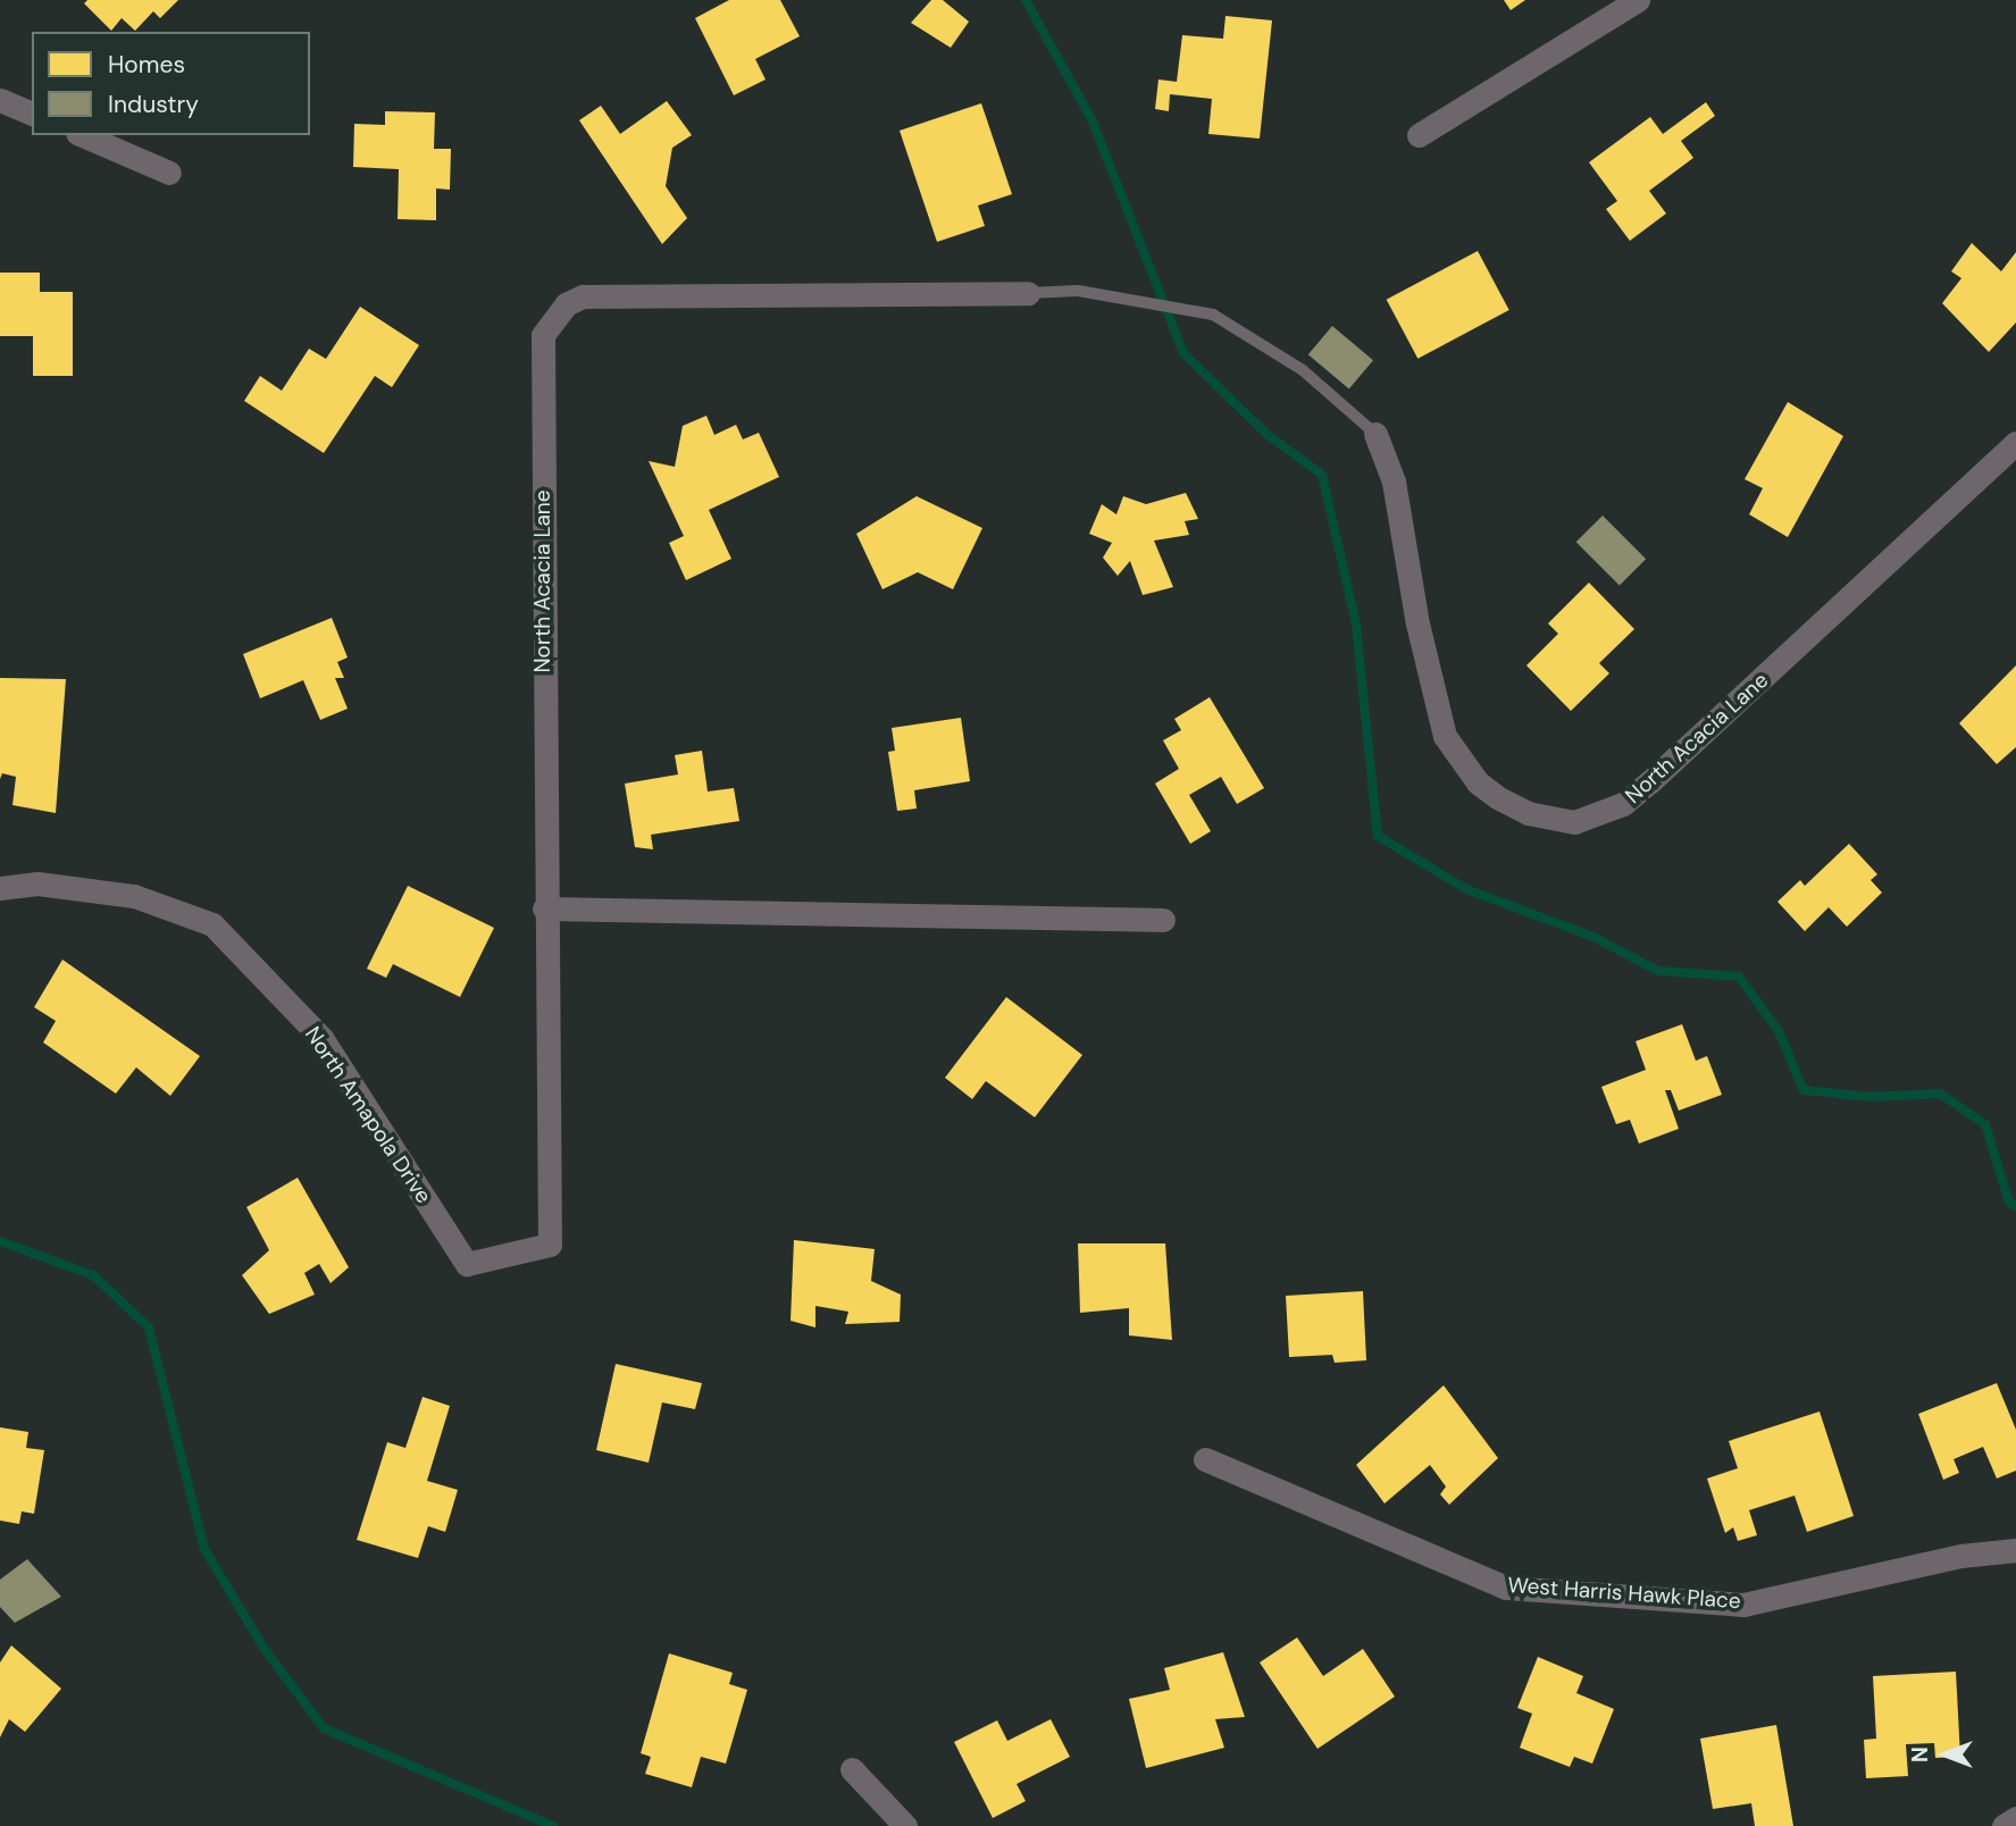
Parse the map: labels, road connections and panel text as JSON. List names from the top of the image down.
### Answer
{
  "streets": {
    "street": ["North Acacia Lane", "North Amapola Drive", "West Harris Hawk Place"]
  },
  "crossings": [
    ["North Acacia Lane", "North Amapola Drive"]
  ],
  "legend": ["Homes", "Industry"],
  "north": "left"
}
